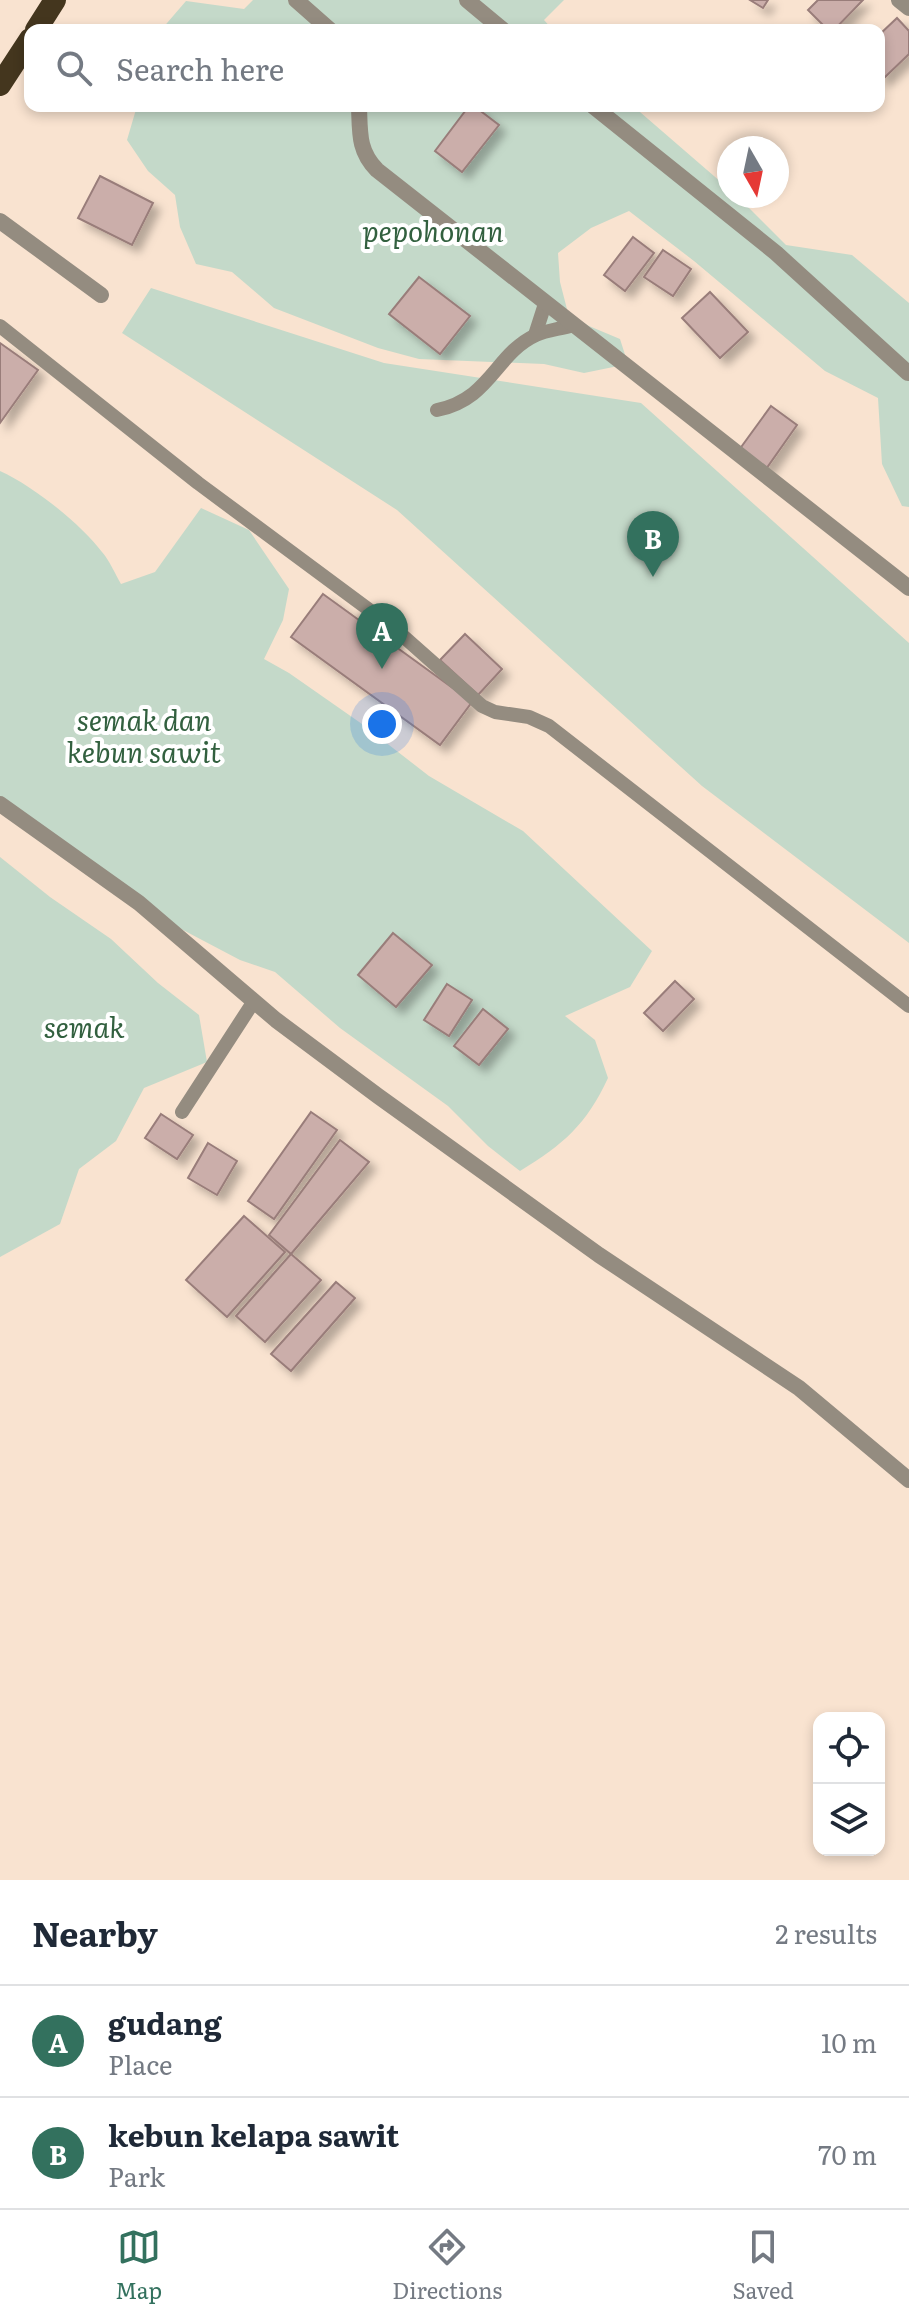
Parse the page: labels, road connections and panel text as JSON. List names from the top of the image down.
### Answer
{
  "parks": ["pepohonan", "semak dan kebun sawit", "semak"],
  "north": "bottom",
  "page": {
    "search": "Search here",
    "pins": ["B", "A"],
    "heading": ["Nearby", "2 results"],
    "list": [
      {
        "mark": "A",
        "name": "gudang",
        "note": "Place",
        "value": "10 m"
      },
      {
        "mark": "B",
        "name": "kebun kelapa sawit",
        "note": "Park",
        "value": "70 m"
      }
    ],
    "nav": ["Map", "Directions", "Saved"]
  }
}
